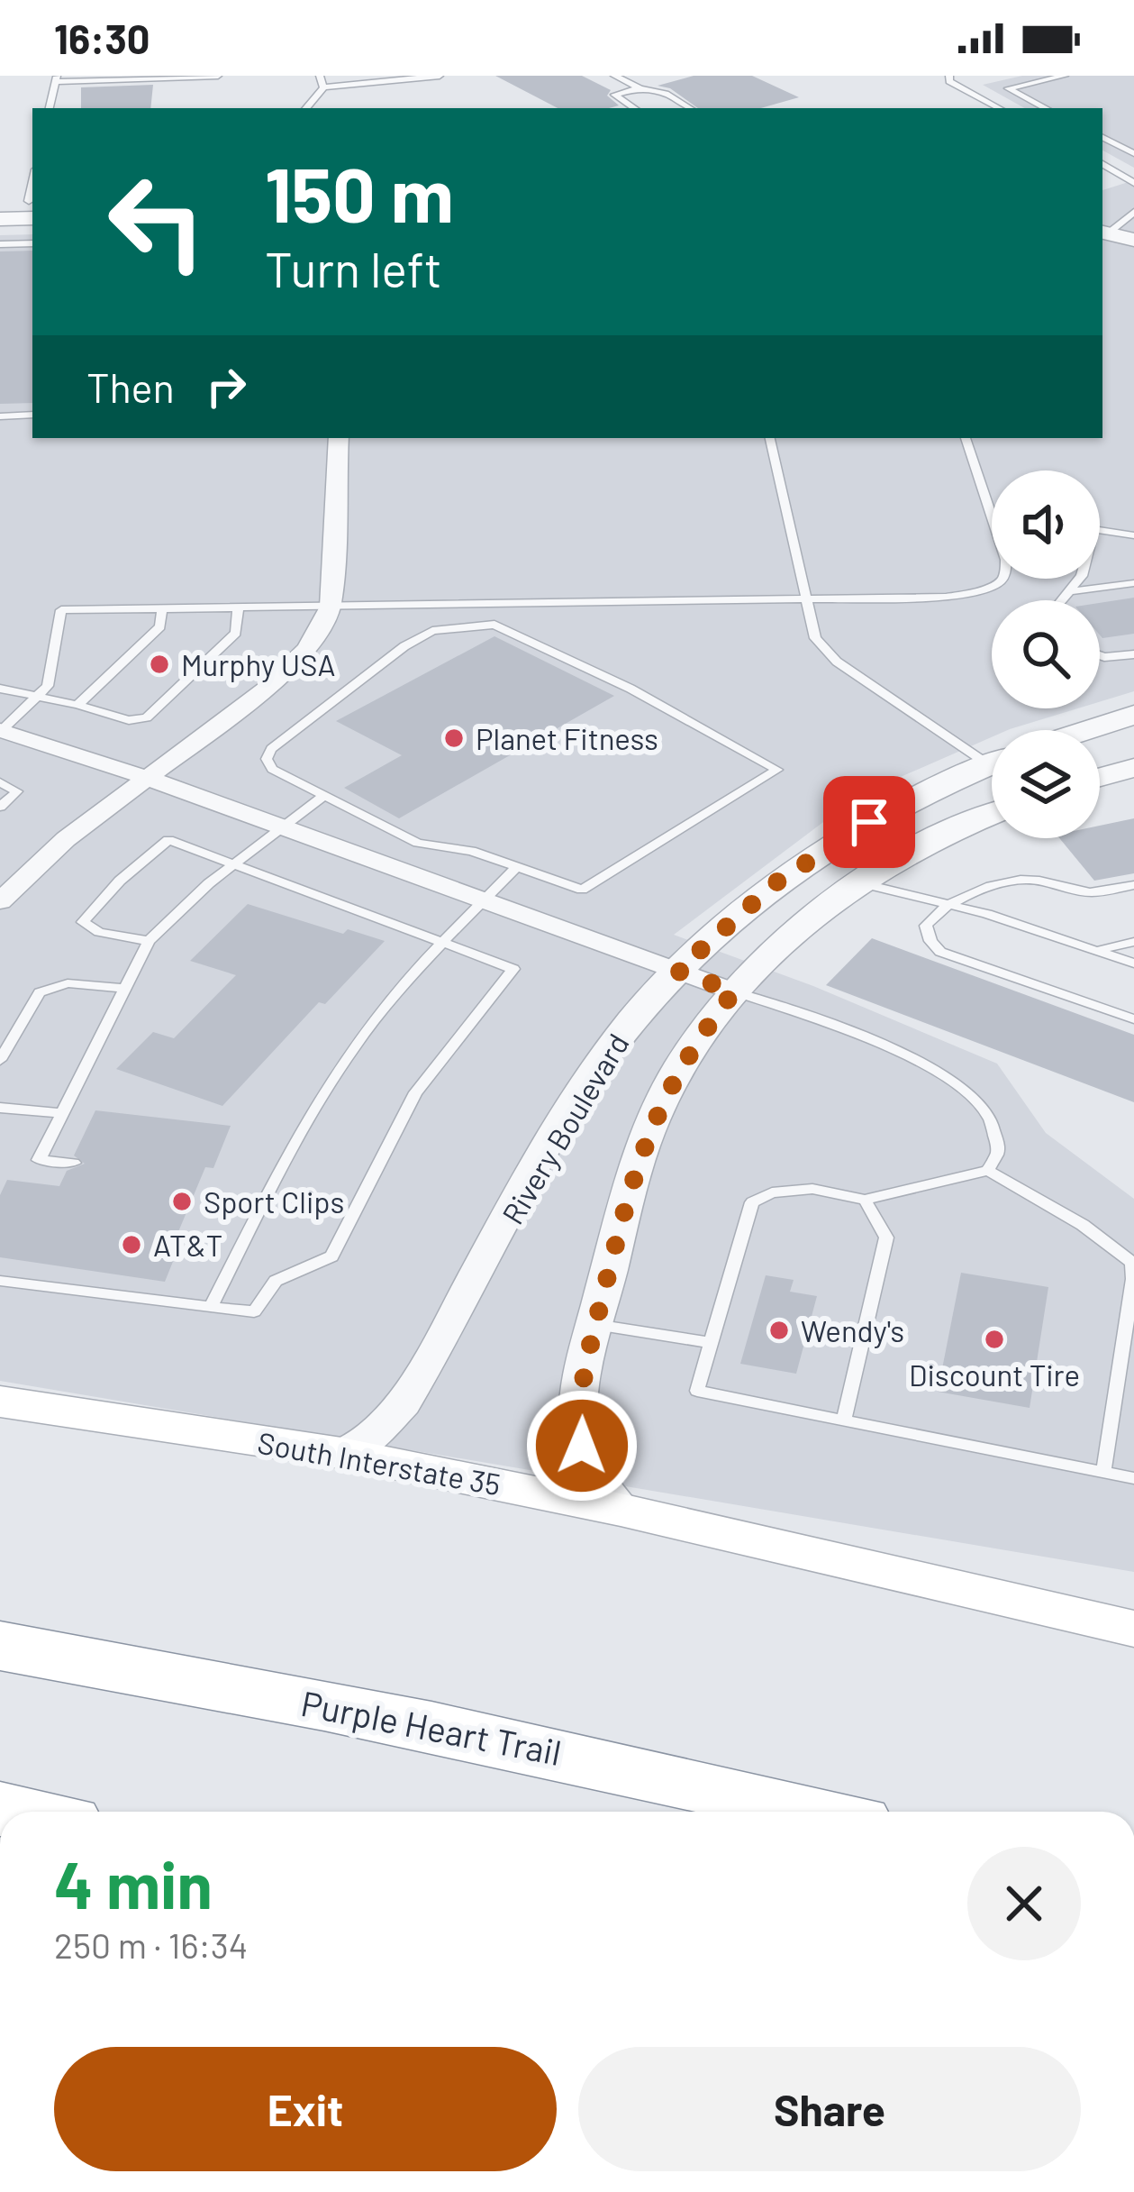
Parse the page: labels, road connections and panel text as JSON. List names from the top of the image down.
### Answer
{
  "streets": {
    "highway": ["Purple Heart Trail"],
    "main road": ["South Interstate 35"],
    "street": ["Rivery Boulevard"]
  },
  "crossings": [
    ["Rivery Boulevard", "South Interstate 35"]
  ],
  "places": [
    "Murphy USA",
    "Planet Fitness",
    "Sport Clips",
    "AT&T",
    "Wendy's",
    "Discount Tire"
  ],
  "page": {
    "status": "16:30",
    "turn": ["150 m", "Turn left"],
    "then": "Then",
    "heading": ["4 min", "250 m · 16:34"],
    "buttons": ["Exit", "Share"]
  }
}
